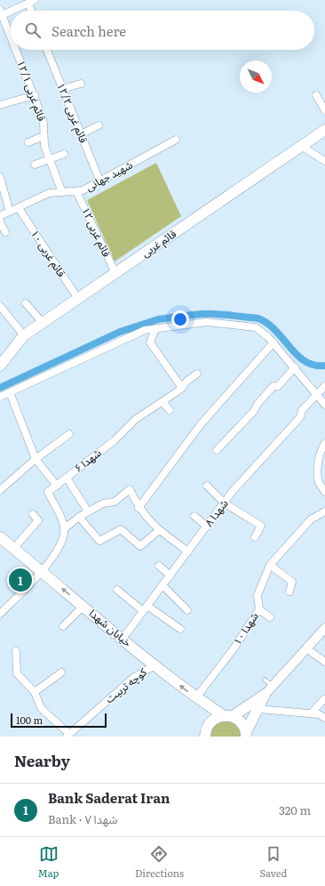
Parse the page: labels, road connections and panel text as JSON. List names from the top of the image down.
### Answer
{
  "streets": {
    "main road": ["قائم غربی", "خیابان شهدا"],
    "street": [
      "قائم غربی ۱۲/۱",
      "قائم غربی ۱۲/۲",
      "شهید جهانی",
      "قائم غربی ۱۲",
      "قائم غربی ۱۰",
      "شهدا ۶",
      "شهدا ۸",
      "شهدا ۱۰",
      "کوچه تربیت"
    ]
  },
  "crossings": [
    ["قائم غربی ۱۲/۱", "شهید جهانی"],
    ["قائم غربی ۱۲/۲", "شهید جهانی"],
    ["شهید جهانی", "قائم غربی ۱۲"],
    ["شهید جهانی", "قائم غربی ۱۰"],
    ["قائم غربی ۱۲", "قائم غربی"],
    ["قائم غربی", "قائم غربی ۱۰"],
    ["شهدا ۸", "خیابان شهدا"],
    ["خیابان شهدا", "شهدا ۱۰"],
    ["خیابان شهدا", "کوچه تربیت"]
  ],
  "scale_bar": "100 m",
  "north": "bottom right",
  "page": {
    "search": "Search here",
    "pins": "1",
    "scale": "100 m",
    "heading": "Nearby",
    "list": [
      {
        "mark": "1",
        "name": "Bank Saderat Iran",
        "note": "Bank · شهدا ۷",
        "value": "320 m"
      }
    ],
    "nav": ["Map", "Directions", "Saved"]
  }
}
